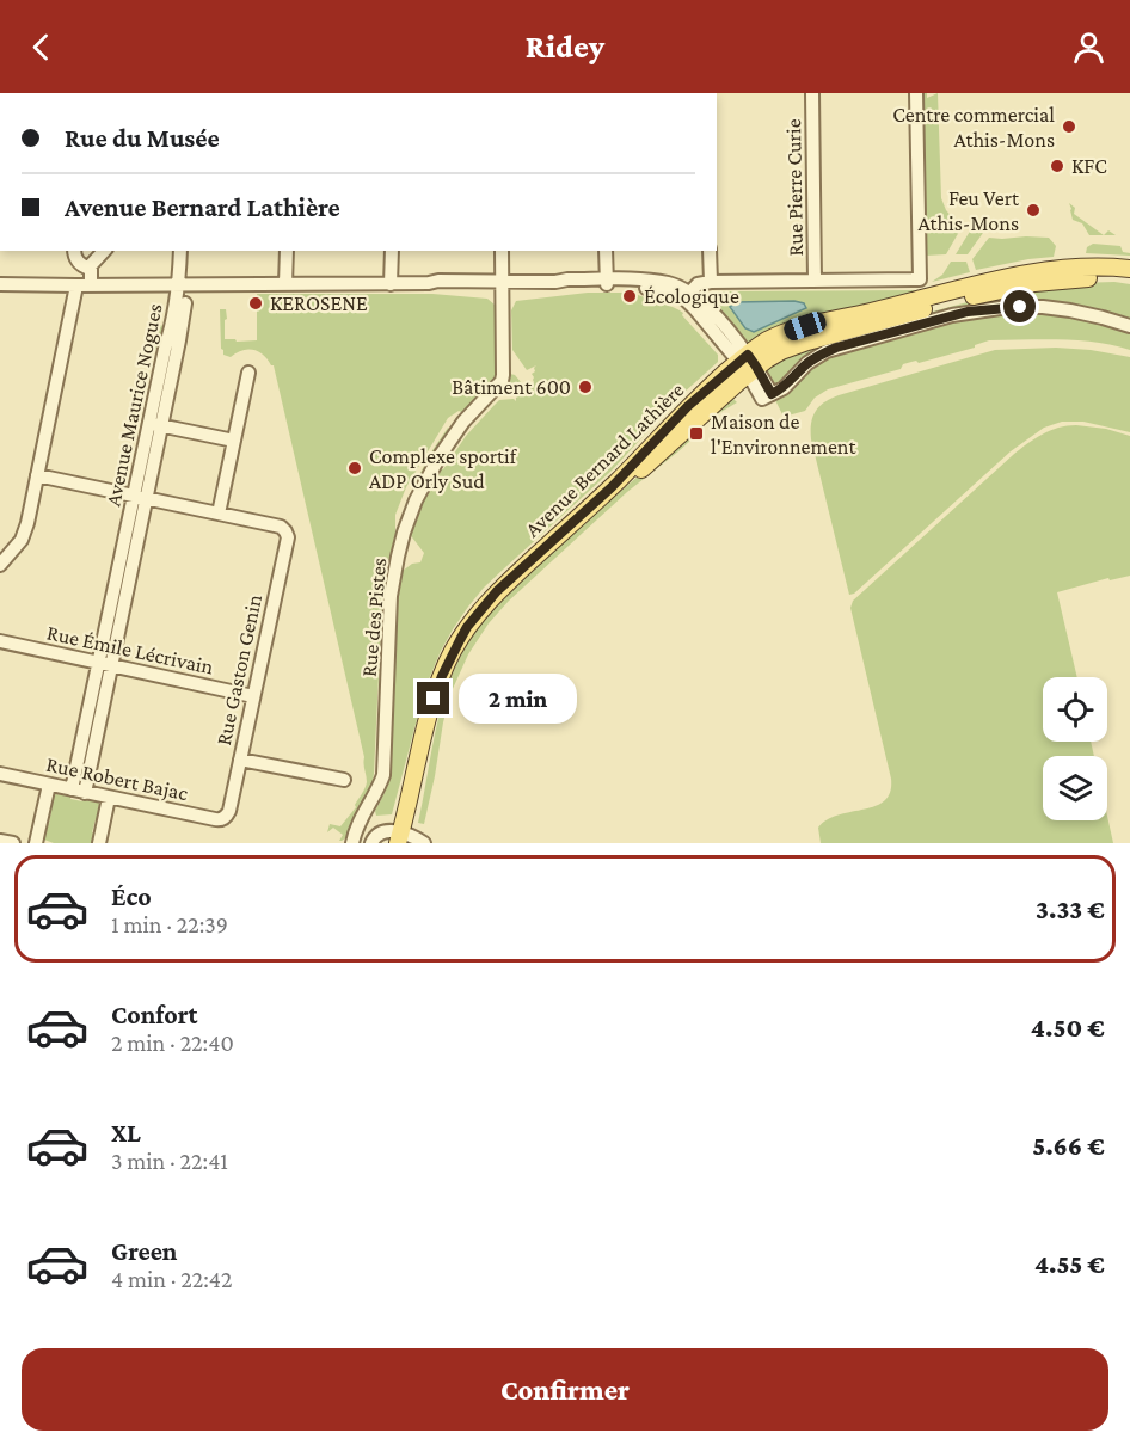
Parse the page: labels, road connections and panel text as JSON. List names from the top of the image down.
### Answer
{
  "streets": {
    "main road": ["Avenue Bernard Lathière"],
    "street": [
      "Rue Pierre Curie",
      "Avenue Maurice Nogues",
      "Rue des Pistes",
      "Rue Émile Lécrivain",
      "Rue Gaston Genin",
      "Rue Robert Bajac"
    ]
  },
  "crossings": [
    ["Avenue Maurice Nogues", "Rue Émile Lécrivain"],
    ["Avenue Maurice Nogues", "Rue Robert Bajac"],
    ["Rue Émile Lécrivain", "Rue Gaston Genin"],
    ["Rue Gaston Genin", "Rue Robert Bajac"]
  ],
  "places": {
    "other": [
      "Centre commercial Athis-Mons",
      "KFC",
      "Feu Vert Athis-Mons",
      "Écologique",
      "KEROSENE",
      "Bâtiment 600",
      "Complexe sportif ADP Orly Sud"
    ],
    "transit": ["Maison de l'Environnement"]
  },
  "page": {
    "header": "Ridey",
    "banner": ["Rue du Musée", "Avenue Bernard Lathière"],
    "bubble": "2 min",
    "list": [
      {
        "name": "Éco",
        "note": "1 min · 22:39",
        "value": "3.33 €"
      },
      {
        "name": "Confort",
        "note": "2 min · 22:40",
        "value": "4.50 €"
      },
      {
        "name": "XL",
        "note": "3 min · 22:41",
        "value": "5.66 €"
      },
      {
        "name": "Green",
        "note": "4 min · 22:42",
        "value": "4.55 €"
      }
    ],
    "buttons": "Confirmer"
  }
}
